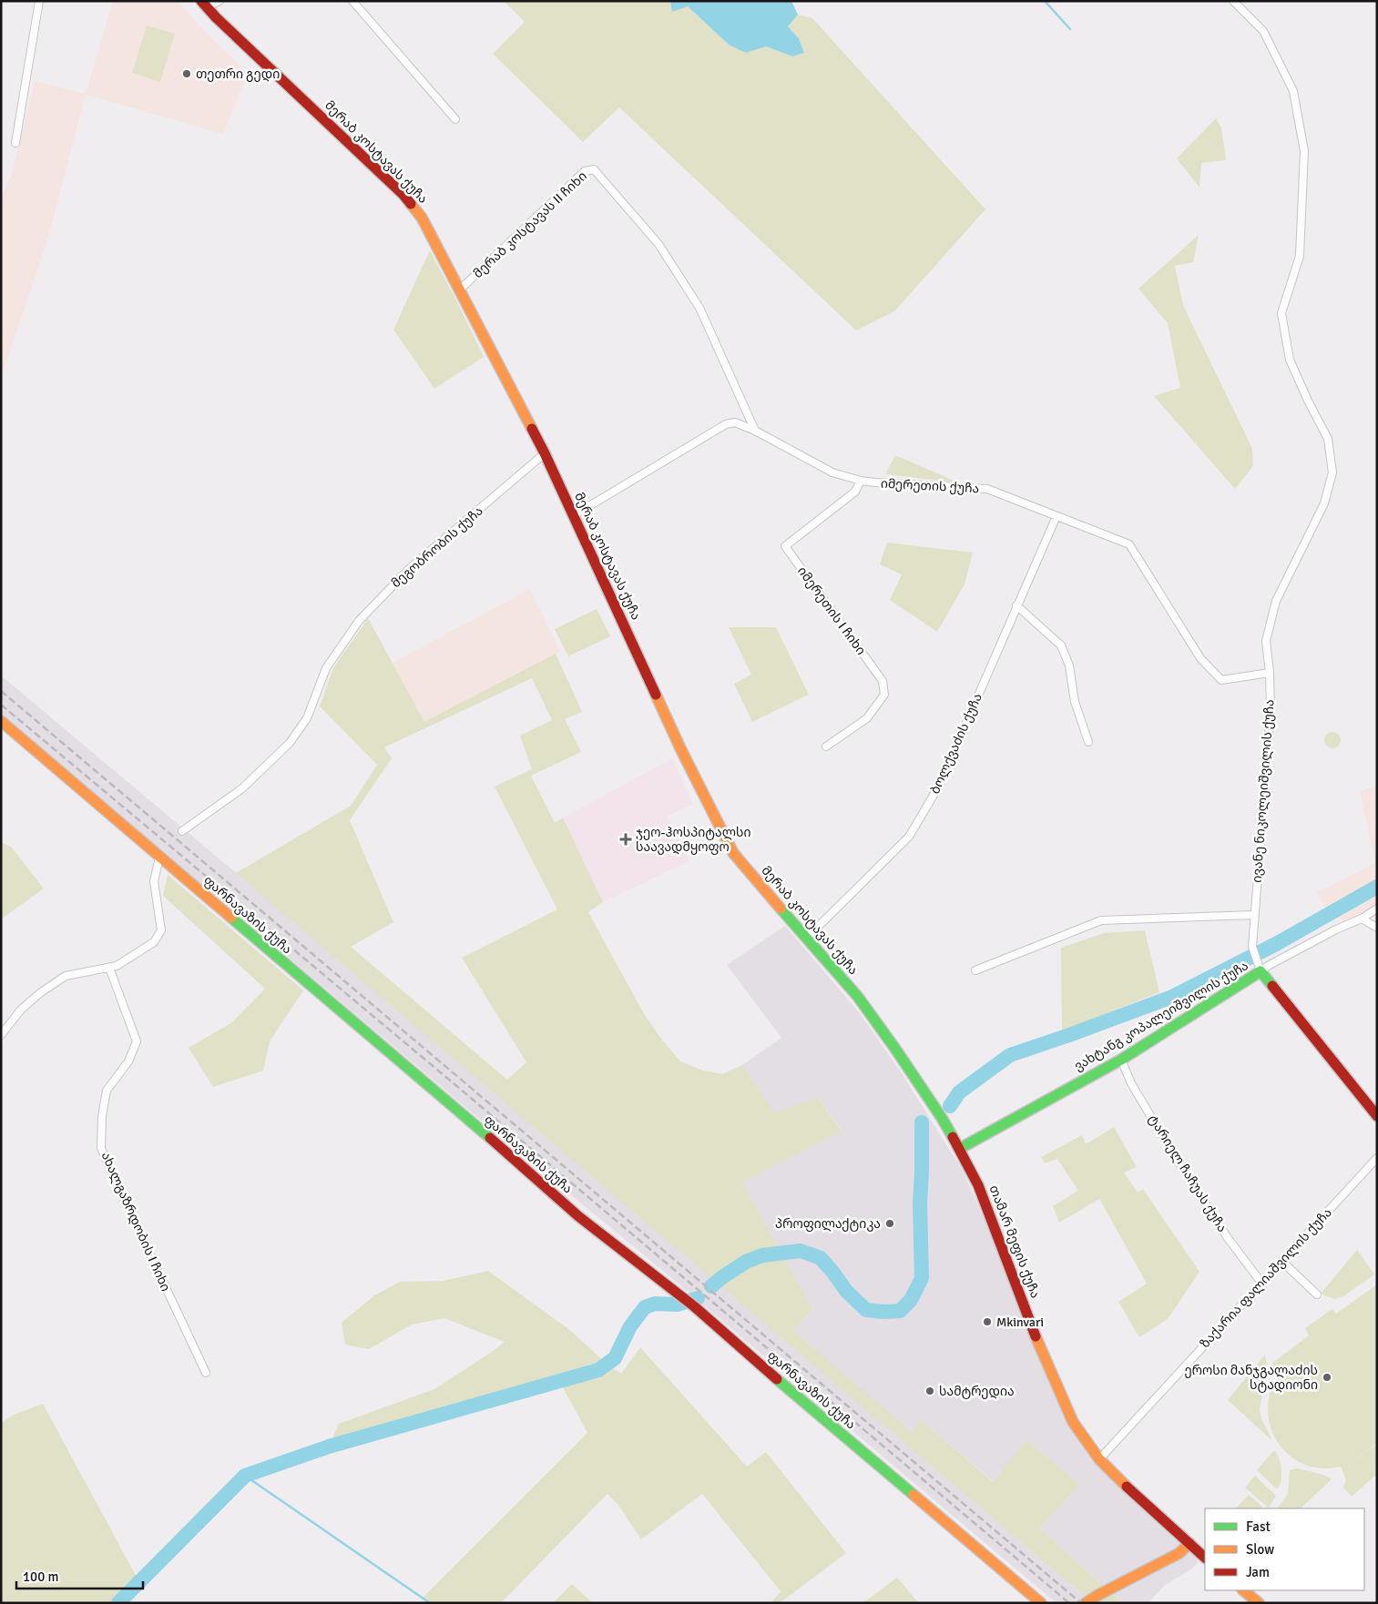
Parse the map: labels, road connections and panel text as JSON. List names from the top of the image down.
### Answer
{
  "streets": {
    "street": [
      "მერაბ კოსტავას ქუჩა",
      "მერაბ კოსტავას II ჩიხი",
      "იმერეთის ქუჩა",
      "მეგობრობის ქუჩა",
      "იმერეთის I ჩიხი",
      "ბოლქვაძის ქუჩა",
      "ივანე ნიკოლეიშვილის ქუჩა",
      "ფარნავაზის ქუჩა",
      "ვახტანგ კოპალეიშვილის ქუჩა",
      "ტარიელ ჩაჩუას ქუჩა",
      "ახალგაზრდობის I ჩიხი",
      "თამარ მეფის ქუჩა",
      "ზაქარია ფალიაშვილის ქუჩა"
    ]
  },
  "crossings": [
    ["მერაბ კოსტავას ქუჩა", "მერაბ კოსტავას II ჩიხი"],
    ["მერაბ კოსტავას ქუჩა", "იმერეთის ქუჩა"],
    ["მერაბ კოსტავას ქუჩა", "მეგობრობის ქუჩა"],
    ["მერაბ კოსტავას ქუჩა", "ბოლქვაძის ქუჩა"],
    ["მერაბ კოსტავას ქუჩა", "ვახტანგ კოპალეიშვილის ქუჩა"],
    ["მერაბ კოსტავას ქუჩა", "თამარ მეფის ქუჩა"],
    ["მერაბ კოსტავას II ჩიხი", "იმერეთის ქუჩა"],
    ["იმერეთის ქუჩა", "იმერეთის I ჩიხი"],
    ["იმერეთის ქუჩა", "ბოლქვაძის ქუჩა"],
    ["იმერეთის ქუჩა", "ივანე ნიკოლეიშვილის ქუჩა"],
    ["ივანე ნიკოლეიშვილის ქუჩა", "ვახტანგ კოპალეიშვილის ქუჩა"],
    ["ვახტანგ კოპალეიშვილის ქუჩა", "ტარიელ ჩაჩუას ქუჩა"],
    ["ვახტანგ კოპალეიშვილის ქუჩა", "თამარ მეფის ქუჩა"],
    ["ტარიელ ჩაჩუას ქუჩა", "ზაქარია ფალიაშვილის ქუჩა"],
    ["თამარ მეფის ქუჩა", "ზაქარია ფალიაშვილის ქუჩა"]
  ],
  "places": {
    "other": [
      "თეთრი გედი",
      "პროფილაქტიკა",
      "Mkinvari",
      "ეროსი მანჯგალაძის სტადიონი",
      "სამტრედია"
    ],
    "health": ["ჯეო-ჰოსპიტალსი საავადმყოფო"]
  },
  "legend": ["Fast", "Slow", "Jam"],
  "scale_bar": "100 m"
}
